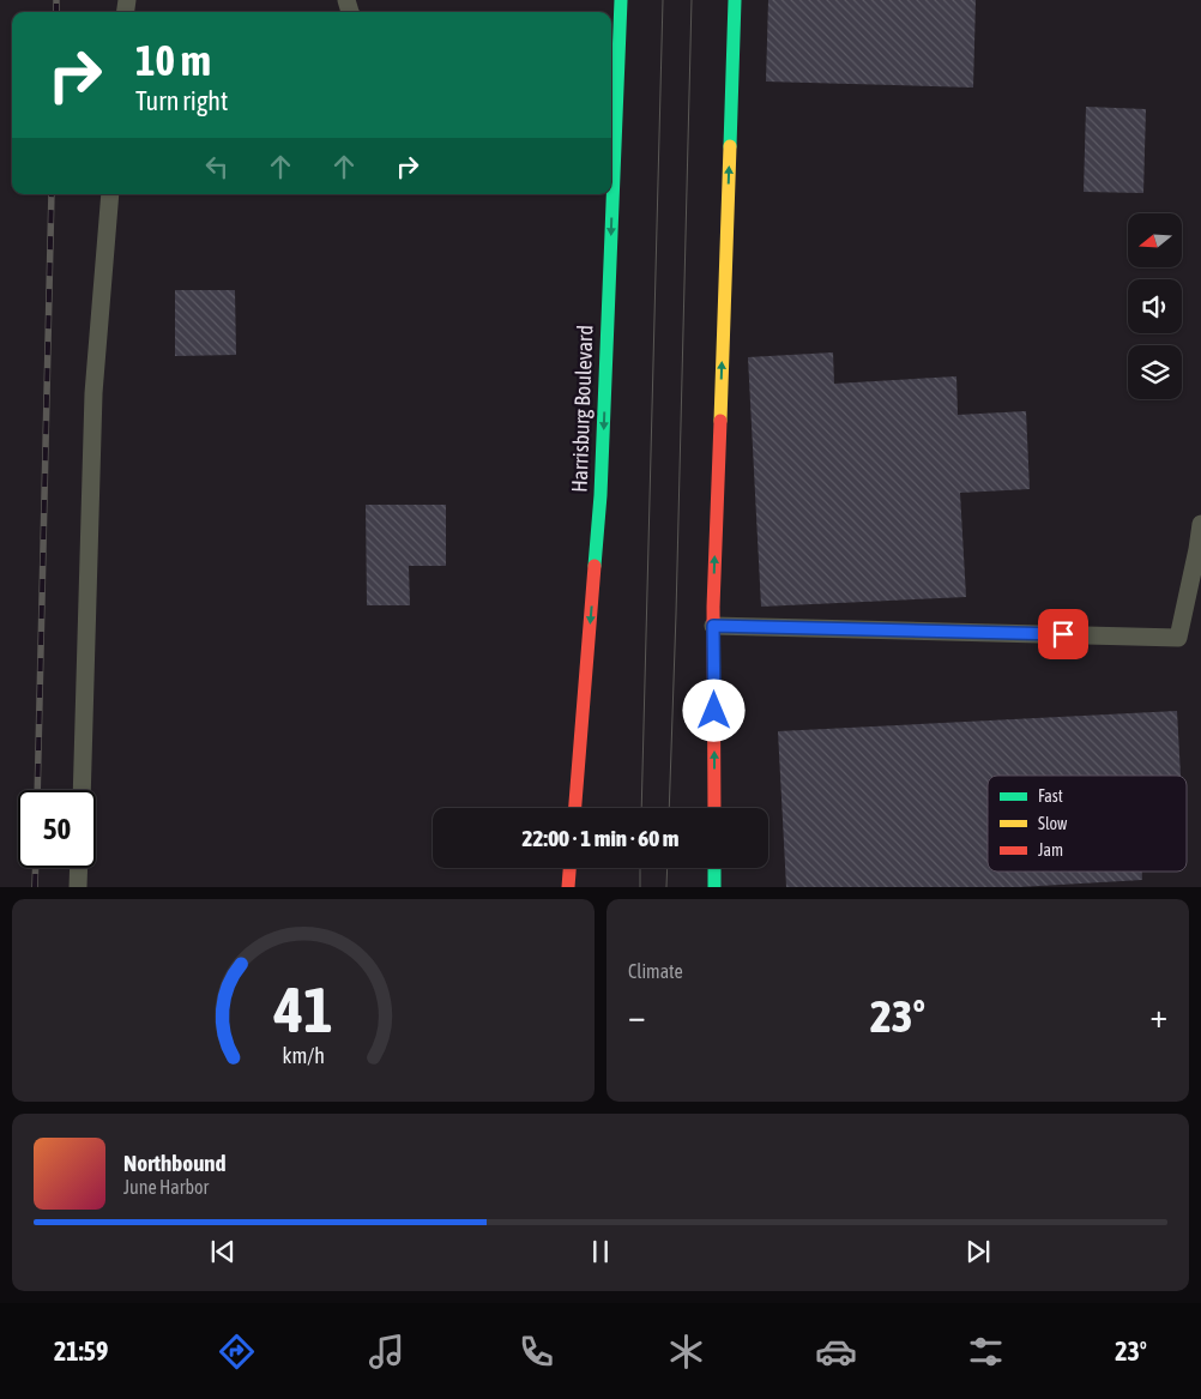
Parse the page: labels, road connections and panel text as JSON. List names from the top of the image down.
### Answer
{
  "streets": {
    "main road": ["Harrisburg Boulevard"]
  },
  "legend": ["Fast", "Slow", "Jam"],
  "north": "left",
  "page": {
    "turn": ["10 m", "Turn right"],
    "limit": "50",
    "trip": "22:00 · 1 min · 60 m",
    "tile": "Climate",
    "heat": ["−", "23°", "+"],
    "song": ["Northbound", "June Harbor"],
    "tabs": ["21:59", "23°"],
    "gauge": ["41", "km/h"]
  }
}
